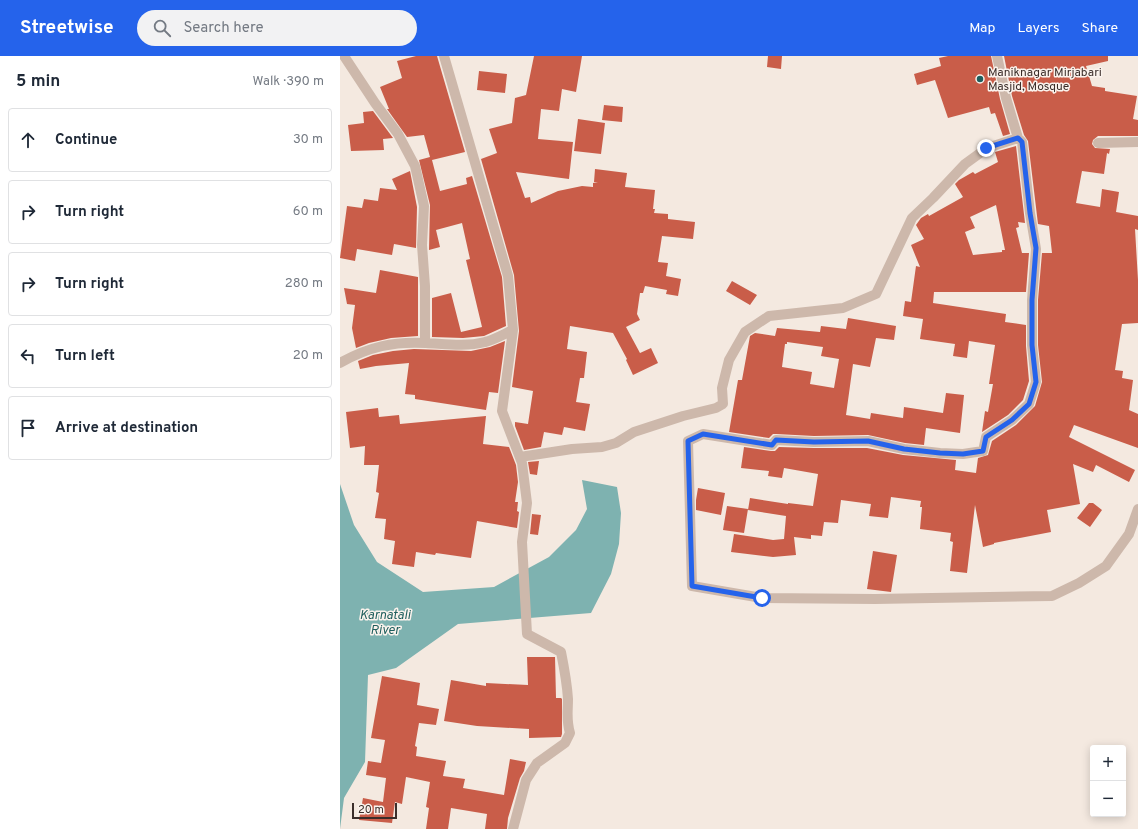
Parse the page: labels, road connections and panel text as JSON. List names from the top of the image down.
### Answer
{
  "water": ["Karnatali River"],
  "places": ["Maniknagar Mirjabari Masjid, Mosque"],
  "scale_bar": "20 m",
  "page": {
    "header": "Streetwise",
    "search": "Search here",
    "nav": ["Map", "Layers", "Share"],
    "heading": ["5 min", "Walk · 390 m"],
    "list": [
      ["Continue", "30 m"],
      ["Turn right", "60 m"],
      ["Turn right", "280 m"],
      ["Turn left", "20 m"],
      "Arrive at destination"
    ],
    "map_buttons": ["+", "−"],
    "scale": "20 m"
  }
}
